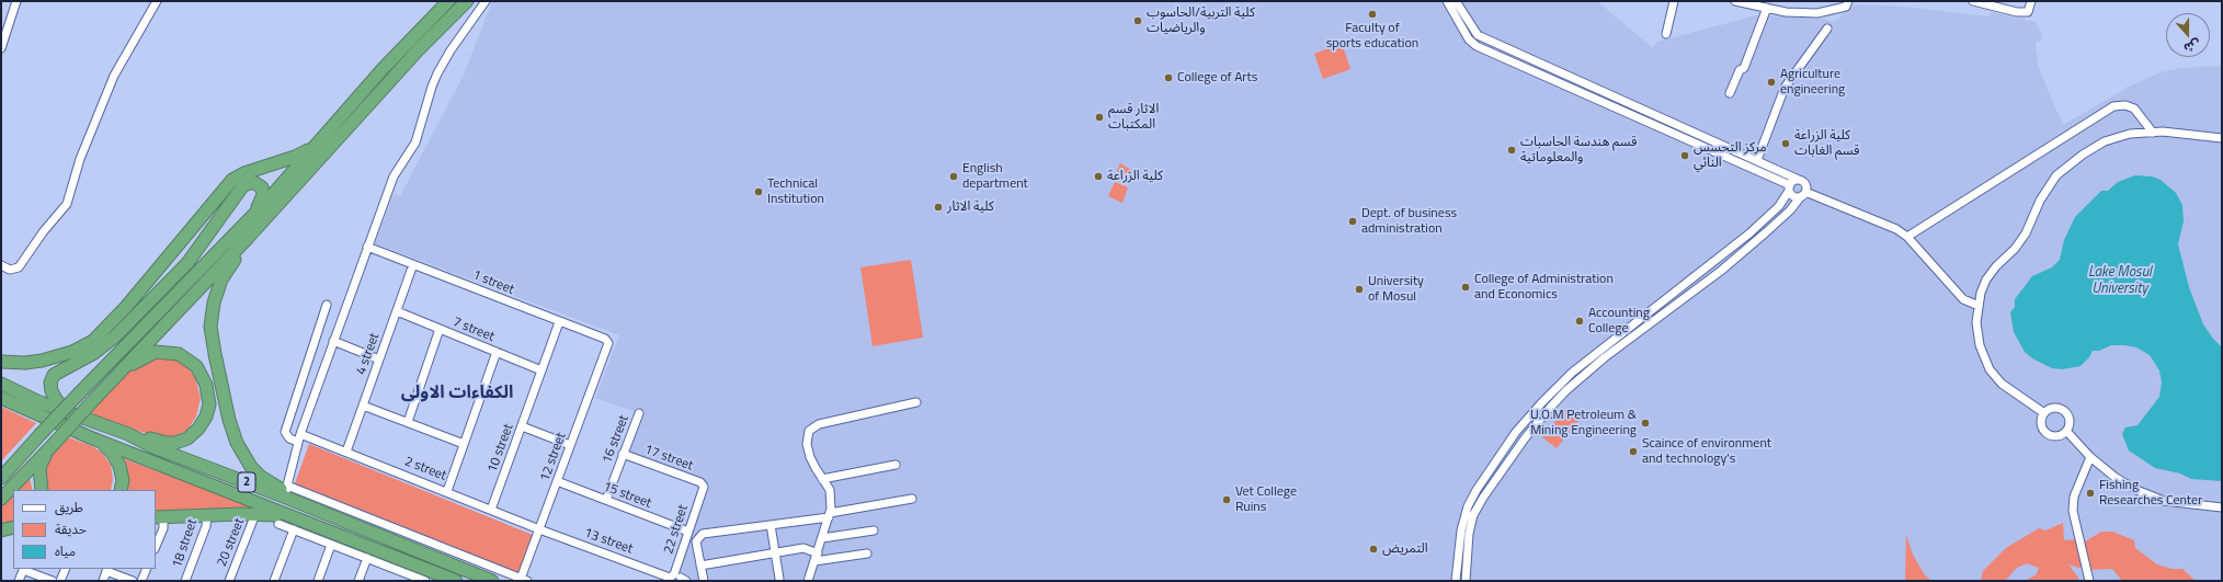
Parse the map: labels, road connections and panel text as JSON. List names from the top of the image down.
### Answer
{
  "streets": {
    "highway": ["2"],
    "street": [
      "1 street",
      "7 street",
      "4 street",
      "16 street",
      "10 street",
      "12 street",
      "17 street",
      "2 street",
      "15 street",
      "22 street",
      "13 street",
      "20 street",
      "18 street"
    ]
  },
  "crossings": [
    ["1 street", "4 street"],
    ["1 street", "10 street"],
    ["1 street", "12 street"],
    ["7 street", "4 street"],
    ["7 street", "10 street"],
    ["4 street", "2 street"],
    ["16 street", "17 street"],
    ["16 street", "15 street"],
    ["10 street", "2 street"],
    ["12 street", "2 street"],
    ["12 street", "15 street"],
    ["12 street", "13 street"],
    ["17 street", "22 street"],
    ["2 street", "13 street"],
    ["15 street", "22 street"],
    ["22 street", "13 street"]
  ],
  "districts": ["الكفاءات الاولى"],
  "water": ["Lake Mosul University"],
  "places": [
    "Faculty of sports education",
    "كلية التربية/الحاسوب والرياضيات",
    "College of Arts",
    "Agriculture engineering",
    "الاثار قسم المكتبات",
    "كلية الزراعة قسم الغابات",
    "قسم هندسة الحاسبات والمعلوماتية",
    "مركز التحسس النائي",
    "English department",
    "كلية الزراعة",
    "Technical Institution",
    "كلية الاثار",
    "Dept. of business administration",
    "College of Administration and Economics",
    "University of Mosul",
    "Accounting College",
    "U.O.M Petroleum & Mining Engineering",
    "Scaince of environment and technology's",
    "Fishing Researches Center",
    "Vet College Ruins",
    "التمريض"
  ],
  "legend": ["طريق", "حديقة", "مياه"],
  "north": "bottom"
}
